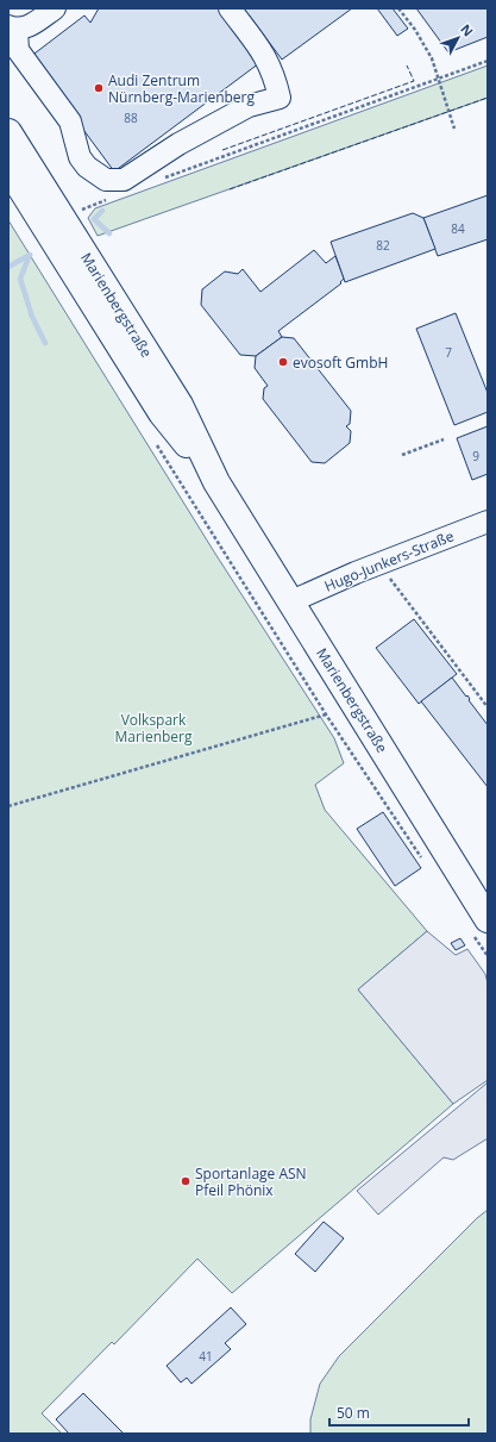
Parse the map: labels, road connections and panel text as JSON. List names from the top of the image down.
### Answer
{
  "streets": {
    "main road": ["Marienbergstraße"],
    "street": ["Hugo-Junkers-Straße"]
  },
  "crossings": [
    ["Marienbergstraße", "Hugo-Junkers-Straße"]
  ],
  "parks": ["Volkspark Marienberg"],
  "places": ["Audi Zentrum Nürnberg-Marienberg", "evosoft GmbH", "Sportanlage ASN Pfeil Phönix"],
  "house_numbers": [
    "88",
    "84",
    "82",
    "7",
    "9",
    "41"
  ],
  "scale_bar": "50 m",
  "north": "top right"
}
